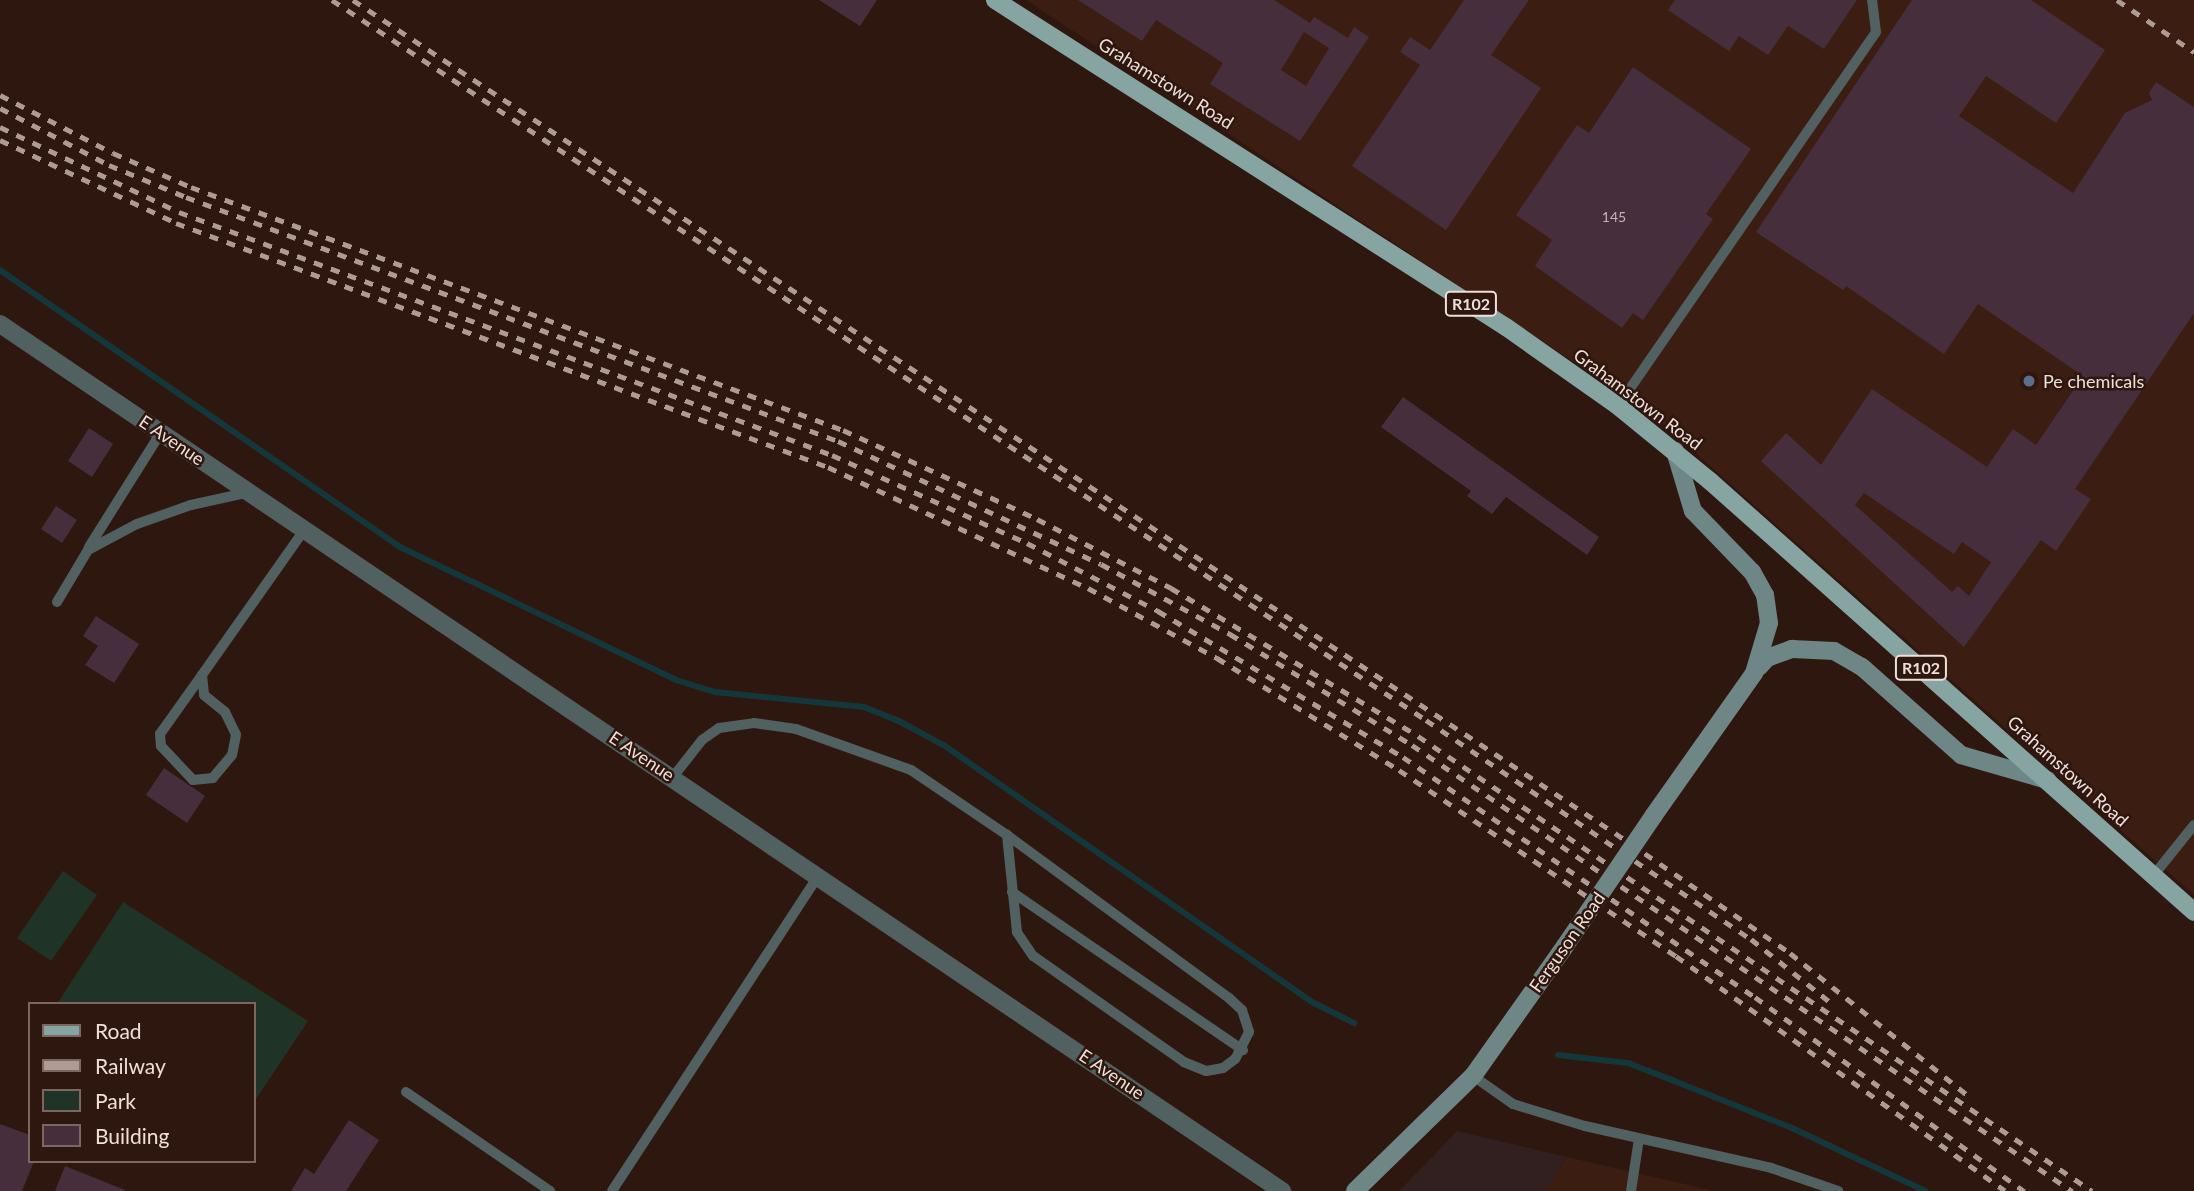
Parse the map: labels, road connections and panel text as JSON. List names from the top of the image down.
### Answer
{
  "streets": {
    "main road": ["Grahamstown Road", "R102", "Ferguson Road"],
    "street": ["E Avenue"]
  },
  "crossings": [
    ["Grahamstown Road", "Ferguson Road"]
  ],
  "places": ["Pe chemicals"],
  "house_numbers": ["145"],
  "legend": [
    "Road",
    "Railway",
    "Park",
    "Building"
  ]
}
